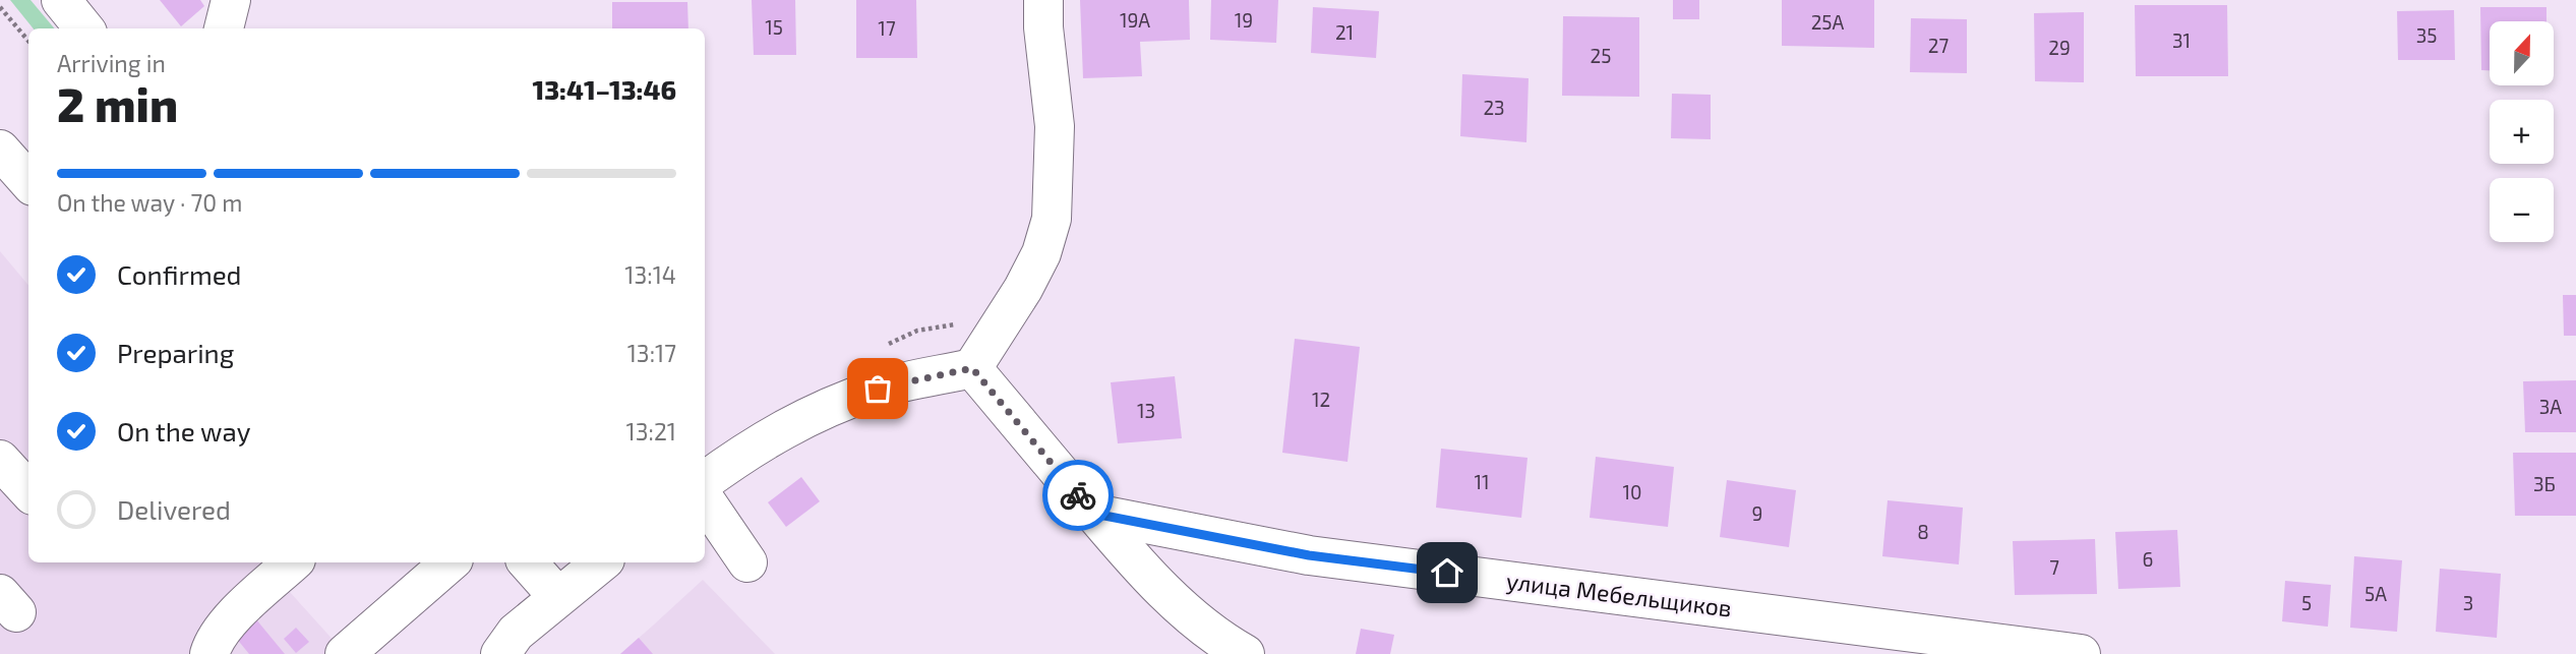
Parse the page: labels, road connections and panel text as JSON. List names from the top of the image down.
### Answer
{
  "streets": {
    "street": ["улица Мебельщиков"]
  },
  "house_numbers": [
    "19А",
    "19",
    "25А",
    "15",
    "17",
    "21",
    "35",
    "31",
    "27",
    "29",
    "25",
    "23",
    "12",
    "3А",
    "13",
    "11",
    "3Б",
    "10",
    "9",
    "8",
    "6",
    "7",
    "5А",
    "5",
    "3"
  ],
  "north": "top",
  "page": {
    "map_buttons": ["+", "−"],
    "heading": ["2 min", "Arriving in", "13:41–13:46"],
    "bar": "On the way · 70 m",
    "list": [
      ["Confirmed", "13:14"],
      ["Preparing", "13:17"],
      ["On the way", "13:21"],
      "Delivered"
    ]
  }
}
